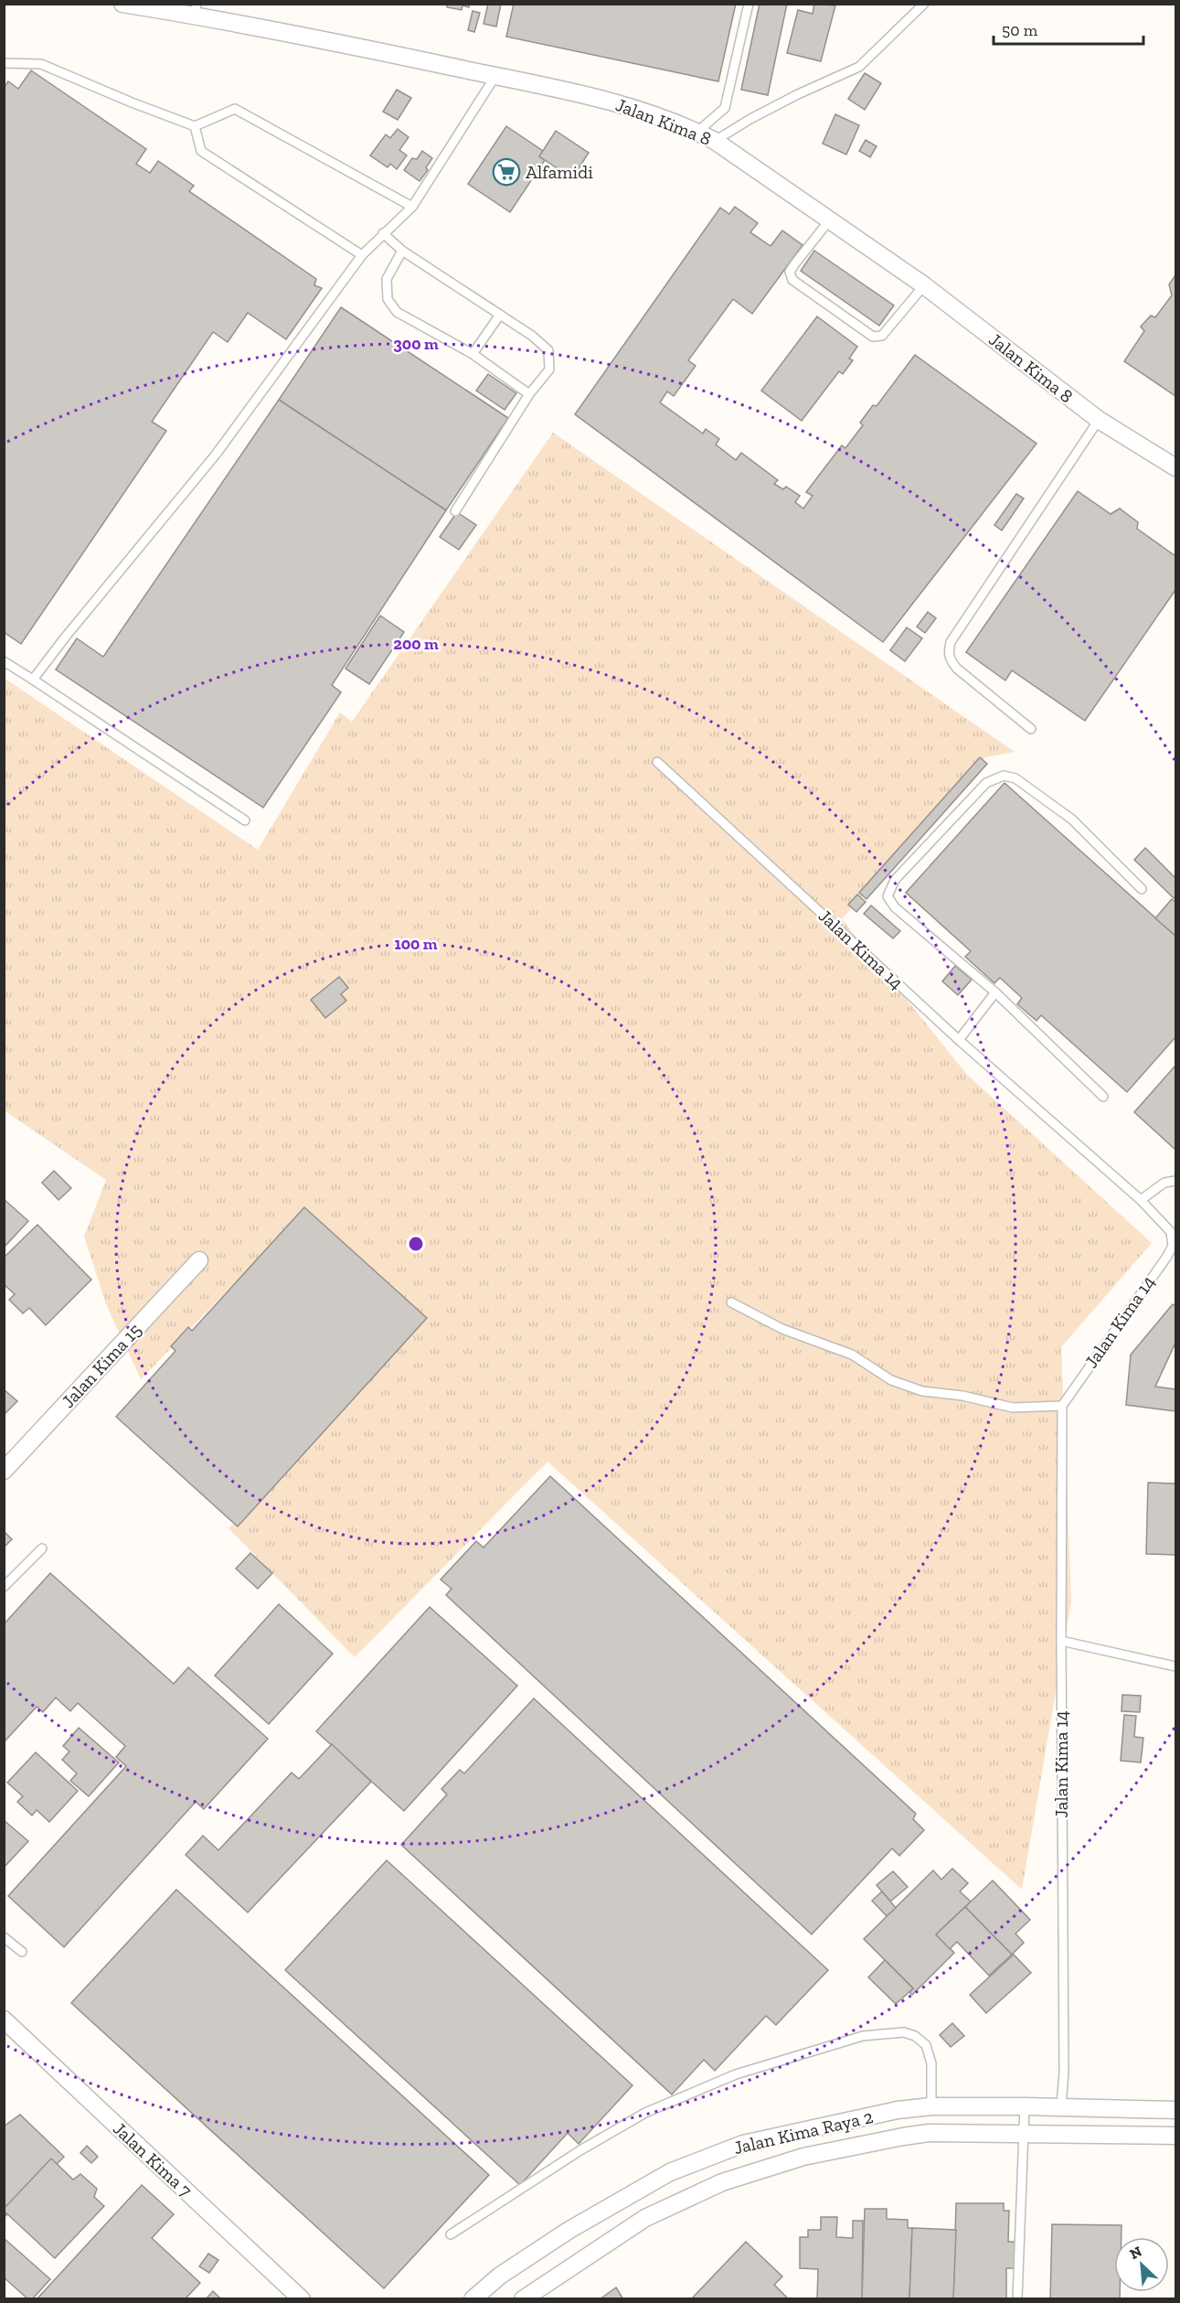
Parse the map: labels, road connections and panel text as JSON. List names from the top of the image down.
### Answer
{
  "streets": {
    "street": [
      "Jalan Kima 8",
      "Jalan Kima 15",
      "Jalan Kima Raya 2",
      "Jalan Kima 7"
    ],
    "lane": ["Jalan Kima 14"]
  },
  "crossings": [
    ["Jalan Kima 14", "Jalan Kima Raya 2"]
  ],
  "places": {
    "supermarket": ["Alfamidi"]
  },
  "scale_bar": "50 m",
  "north": "top left",
  "rings": ["300 m", "200 m", "100 m"]
}
